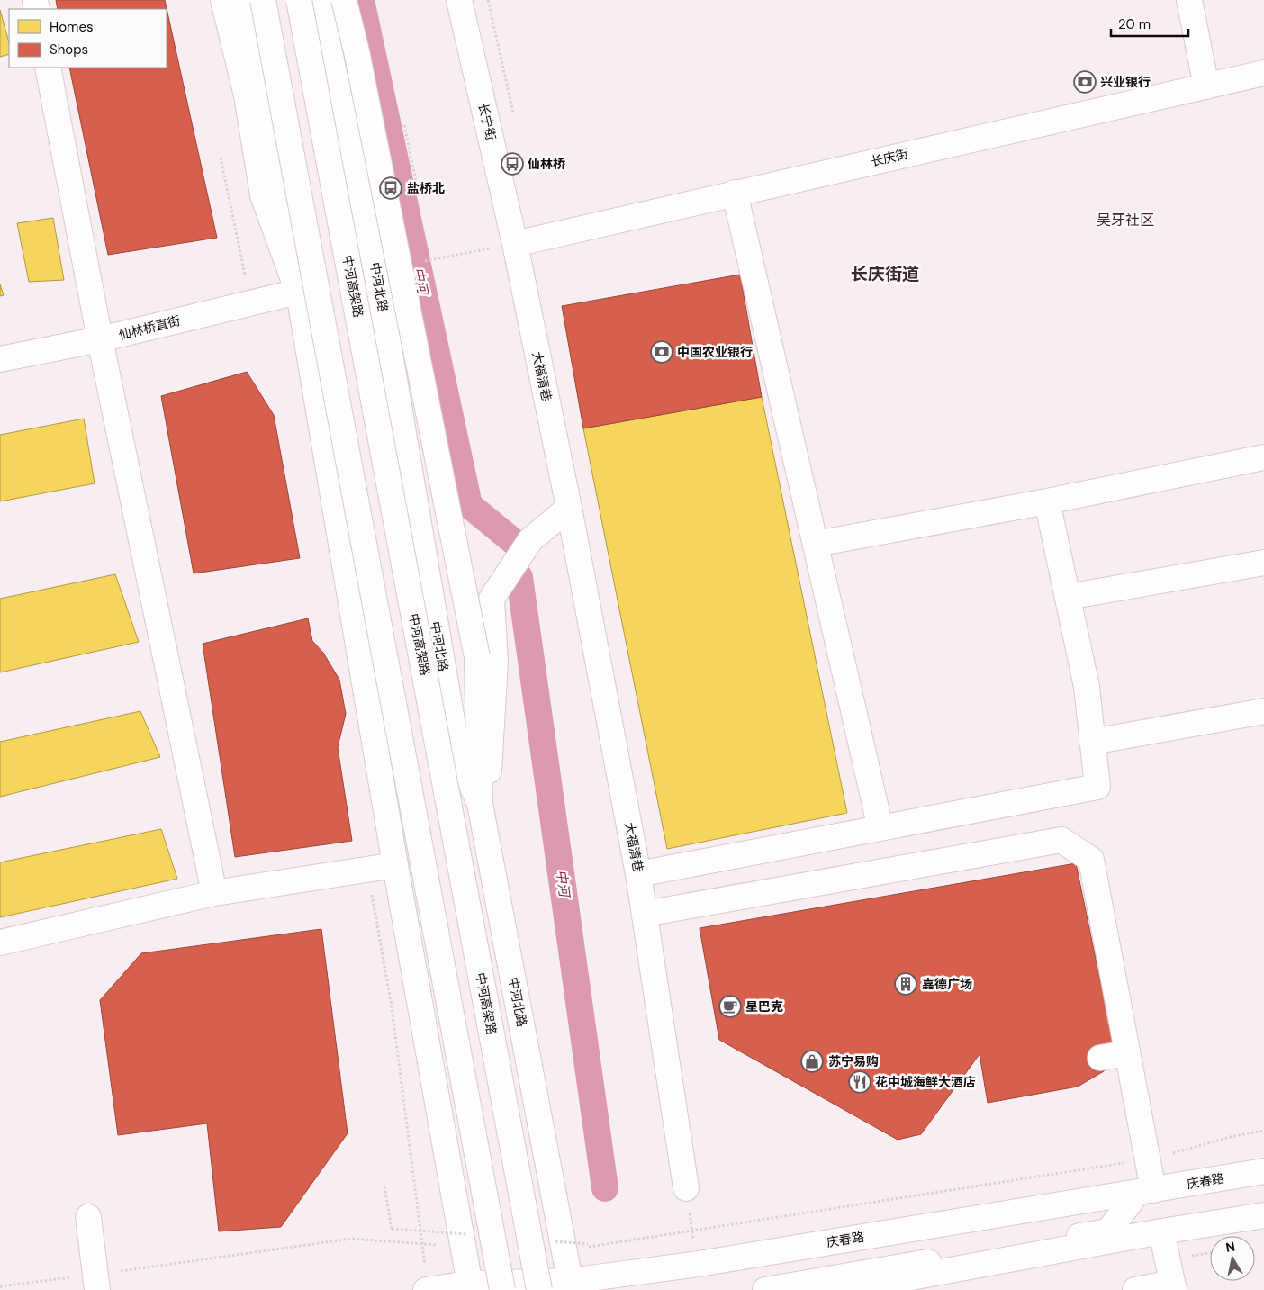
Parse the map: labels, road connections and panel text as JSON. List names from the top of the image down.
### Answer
{
  "streets": {
    "main road": [
      "长宁街",
      "长庆街",
      "中河高架路",
      "中河北路",
      "仙林桥直街",
      "大福清巷",
      "庆春路"
    ]
  },
  "crossings": [
    ["长宁街", "长庆街"],
    ["长宁街", "大福清巷"],
    ["长庆街", "大福清巷"],
    ["中河北路", "庆春路"]
  ],
  "districts": ["吴牙社区", "长庆街道"],
  "water": ["中河"],
  "places": {
    "bank": ["兴业银行", "中国农业银行"],
    "bus stop": ["仙林桥", "盐桥北"],
    "building": ["嘉德广场"],
    "cafe": ["星巴克"],
    "shop": ["苏宁易购"],
    "restaurant": ["花中城海鲜大酒店"]
  },
  "legend": ["Homes", "Shops"],
  "scale_bar": "20 m",
  "north": "top"
}
